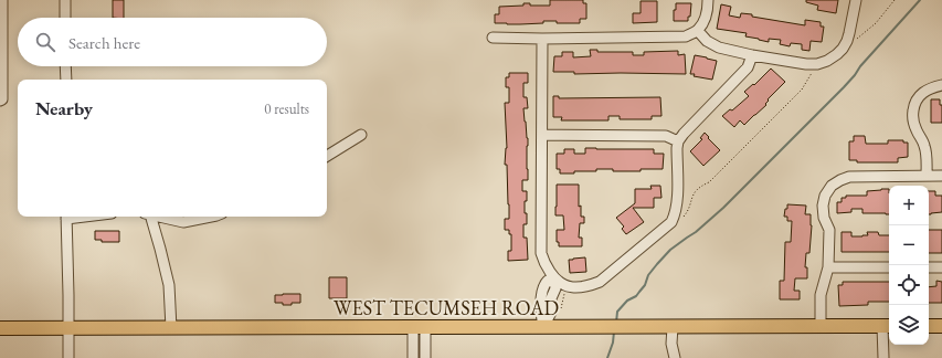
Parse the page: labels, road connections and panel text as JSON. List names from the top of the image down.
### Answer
{
  "streets": {
    "main road": ["WEST TECUMSEH ROAD"]
  },
  "page": {
    "search": "Search here",
    "heading": ["Nearby", "0 results"],
    "map_buttons": ["+", "−"]
  }
}
